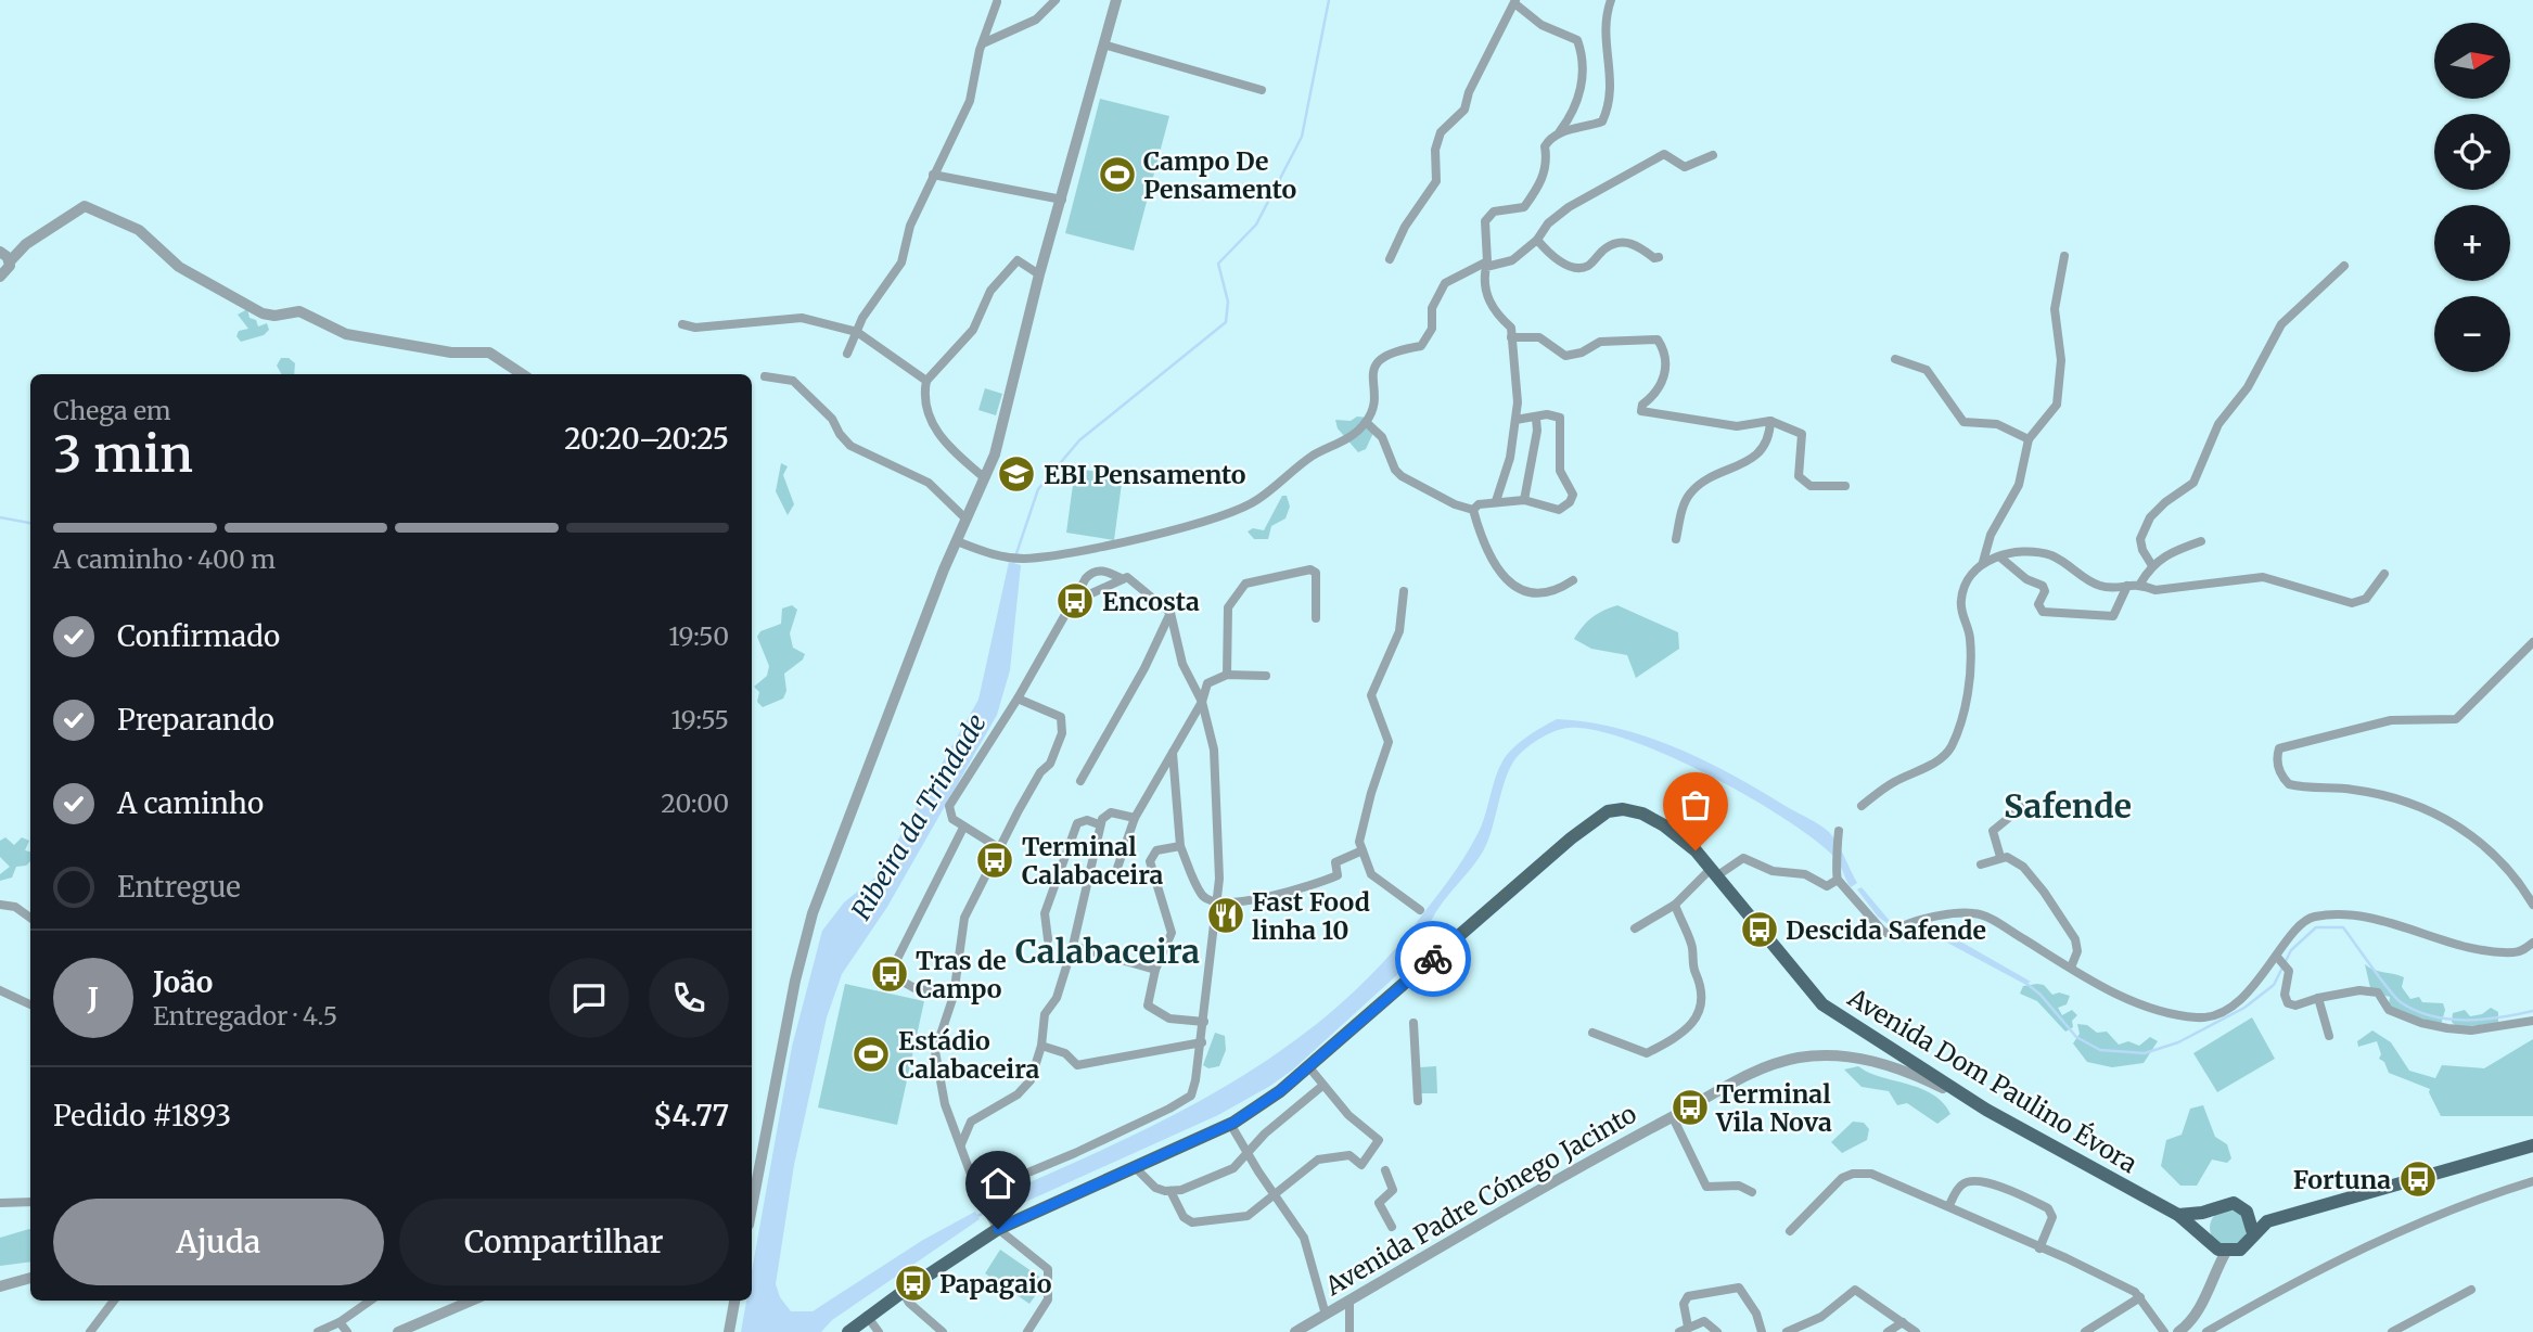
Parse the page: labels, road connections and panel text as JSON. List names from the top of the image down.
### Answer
{
  "streets": {
    "main road": ["Avenida Dom Paulino Évora"],
    "street": ["Avenida Padre Cónego Jacinto"]
  },
  "crossings": [
    ["Avenida Dom Paulino Évora", "Avenida Padre Cónego Jacinto"]
  ],
  "districts": ["Safende", "Calabaceira"],
  "water": ["Ribeira da Trindade"],
  "places": {
    "sports": ["Campo De Pensamento", "Estádio Calabaceira"],
    "school or university": ["EBI Pensamento"],
    "bus stop": [
      "Encosta",
      "Terminal Calabaceira",
      "Descida Safende",
      "Tras de Campo",
      "Terminal Vila Nova",
      "Fortuna",
      "Papagaio"
    ],
    "restaurant": ["Fast Food linha 10"]
  },
  "north": "right",
  "page": {
    "map_buttons": ["+", "−"],
    "heading": ["3 min", "Chega em", "20:20–20:25"],
    "panel": [
      "João",
      "Entregador · 4.5",
      "Pedido #1893",
      "$4.77"
    ],
    "bar": "A caminho · 400 m",
    "list": [
      ["Confirmado", "19:50"],
      ["Preparando", "19:55"],
      ["A caminho", "20:00"],
      "Entregue"
    ],
    "round": "J",
    "buttons": ["Ajuda", "Compartilhar"]
  }
}
